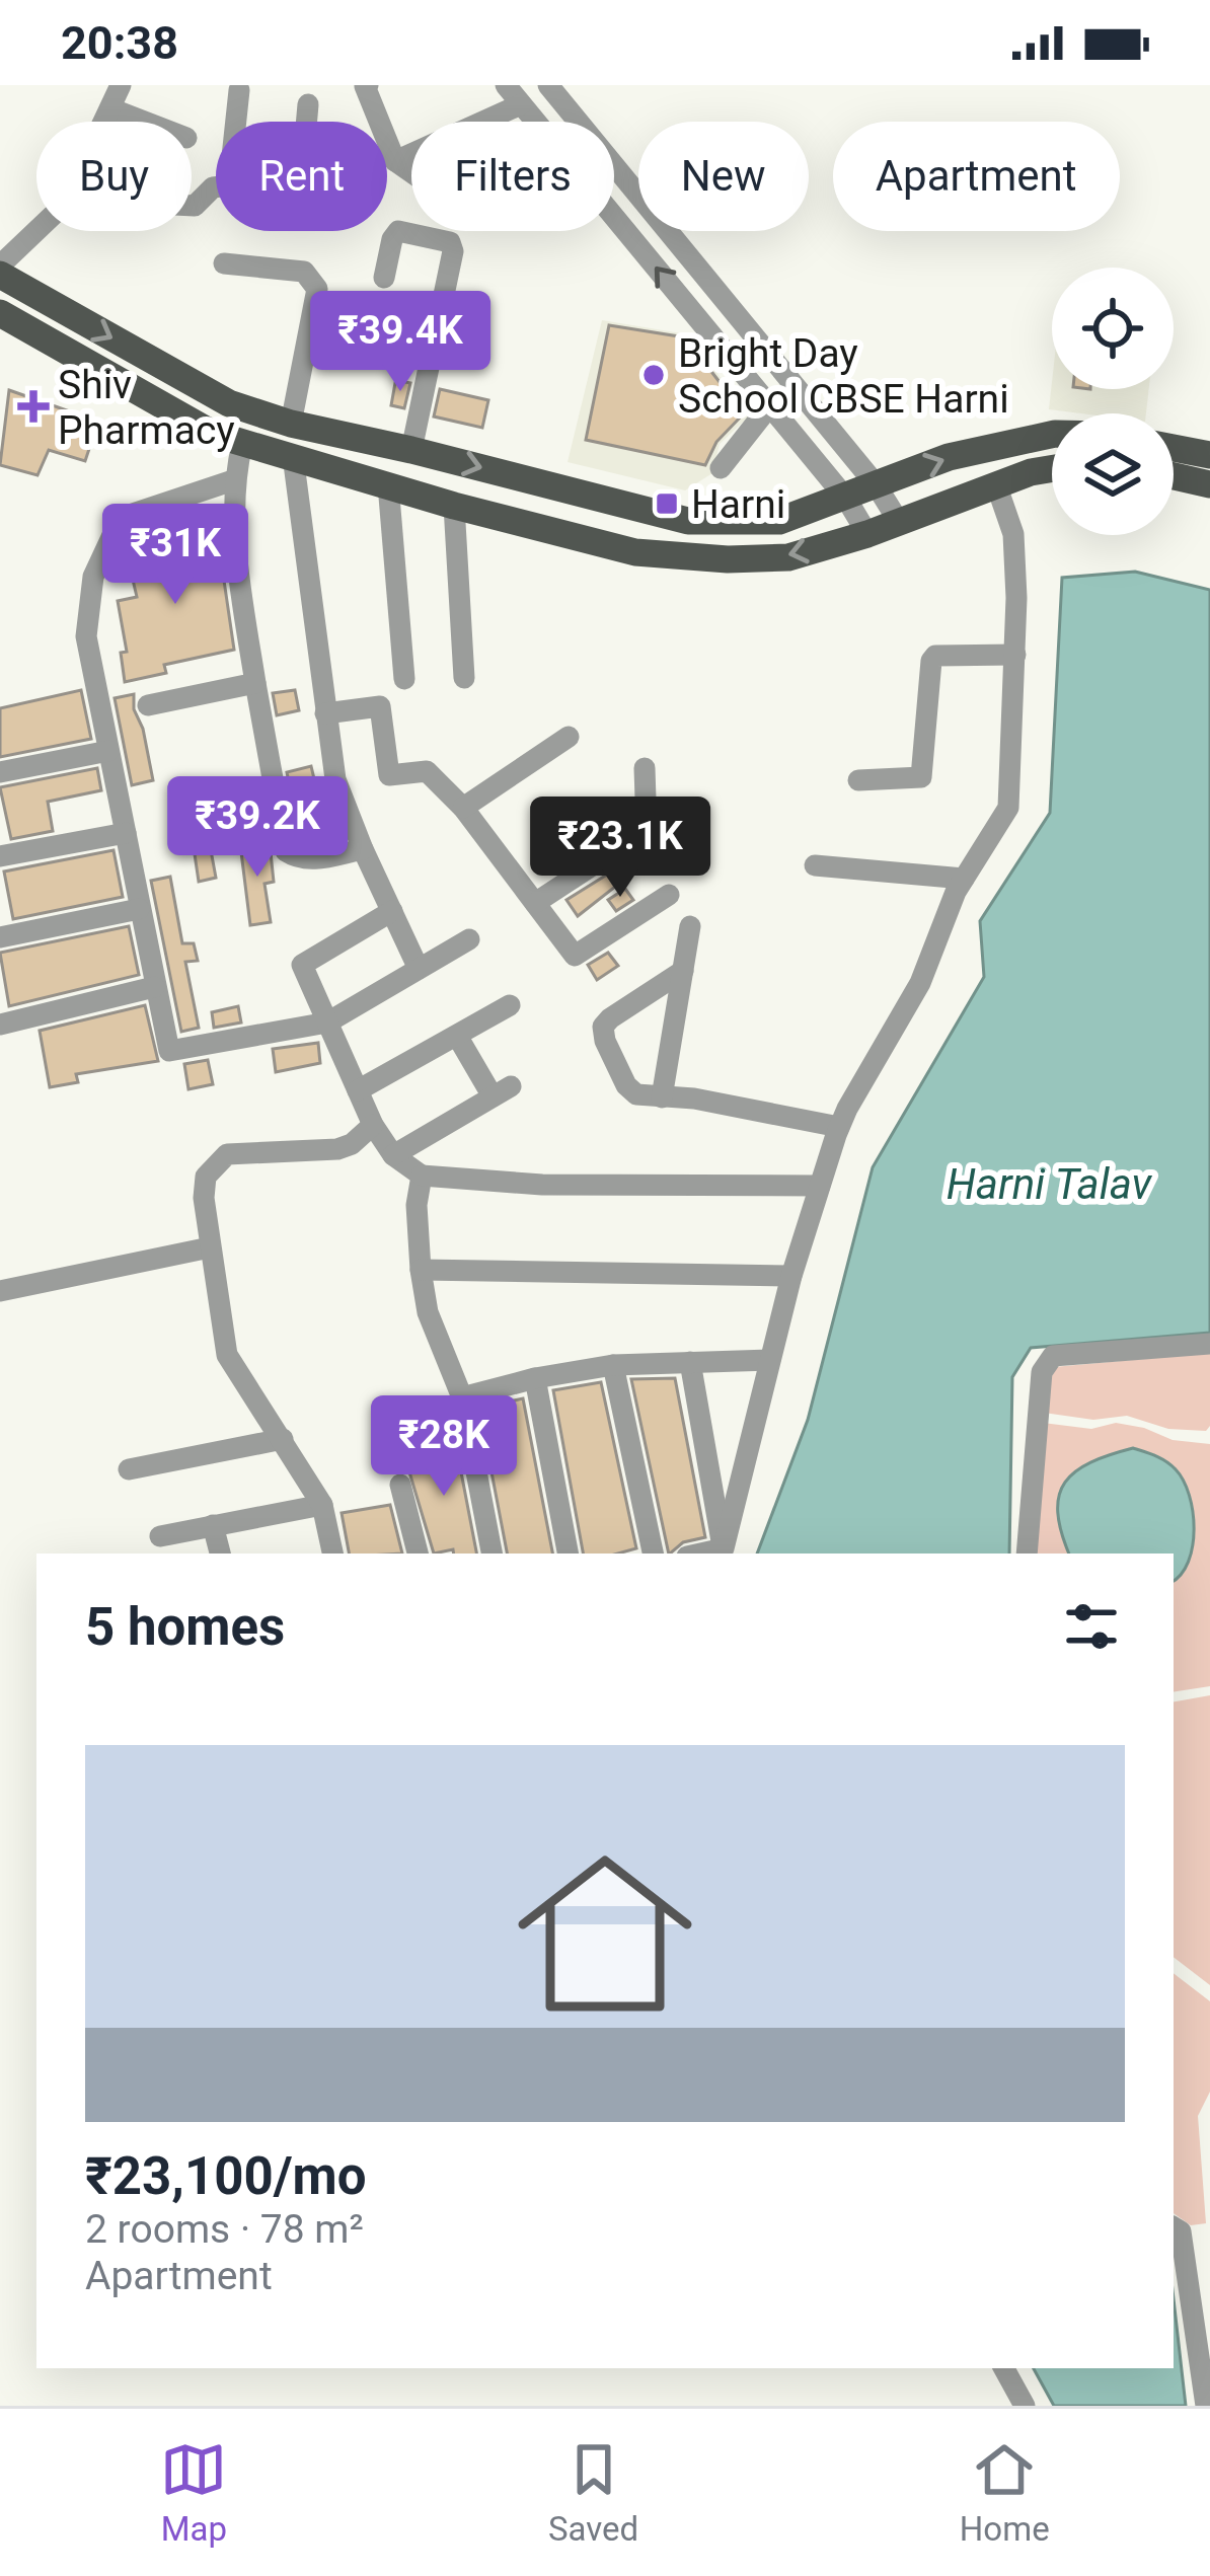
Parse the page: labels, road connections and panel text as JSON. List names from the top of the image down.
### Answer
{
  "water": ["Harni Talav"],
  "places": {
    "other": ["Bright Day School CBSE Harni"],
    "health": ["Shiv Pharmacy"],
    "transit": ["Harni"]
  },
  "page": {
    "status": "20:38",
    "chip": [
      "Buy",
      "Rent",
      "Filters",
      "New",
      "Apartment"
    ],
    "price": [
      "₹39.4K",
      "₹31K",
      "₹39.2K",
      "₹23.1K",
      "₹28K"
    ],
    "heading": "5 homes",
    "list": [
      {
        "name": "₹23,100/mo",
        "note": "2 rooms · 78 m² · Apartment"
      }
    ],
    "tabs": ["Map", "Saved", "Home"]
  }
}
